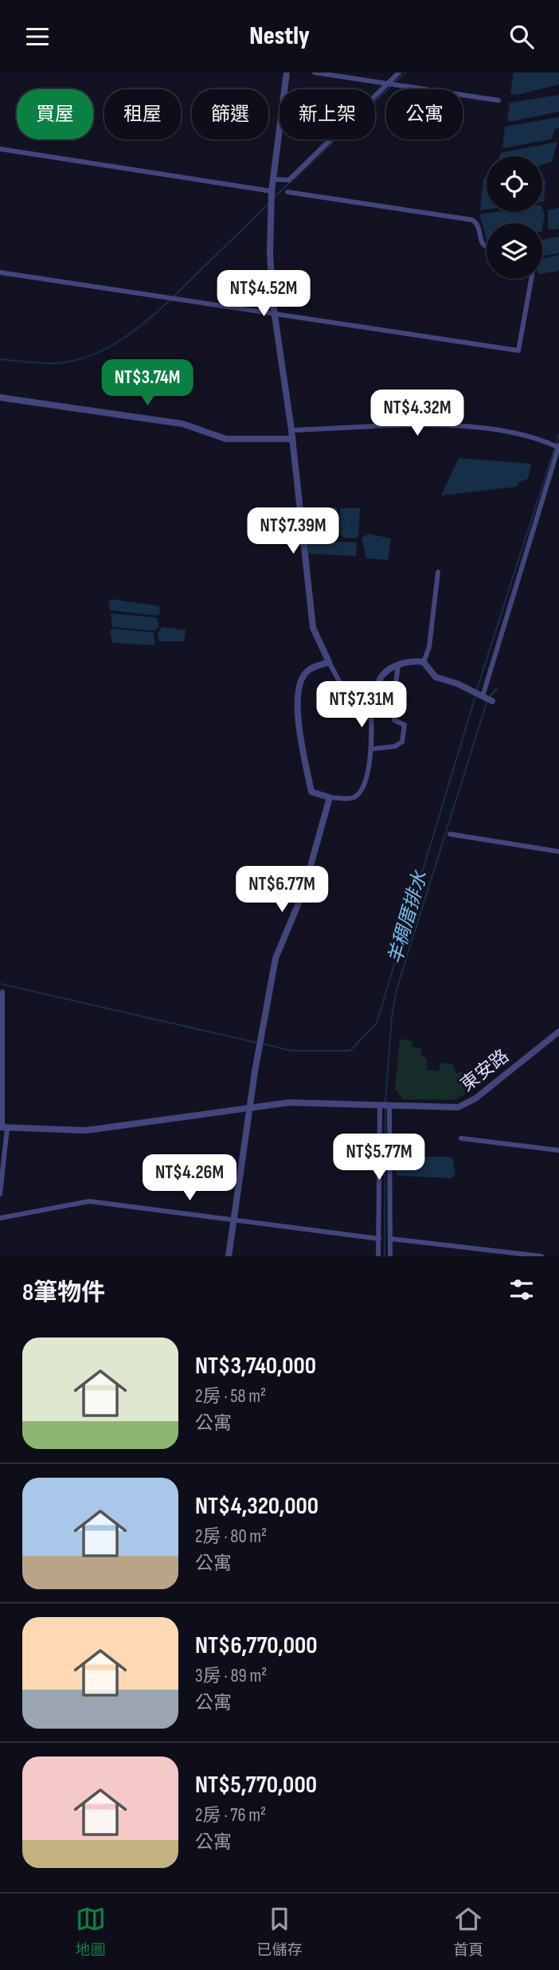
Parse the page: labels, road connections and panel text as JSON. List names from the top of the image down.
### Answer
{
  "streets": {
    "street": ["東安路"]
  },
  "water": ["羊稠厝排水"],
  "page": {
    "header": "Nestly",
    "chip": [
      "買屋",
      "租屋",
      "篩選",
      "新上架",
      "公寓"
    ],
    "price": [
      "NT$4.52M",
      "NT$3.74M",
      "NT$4.32M",
      "NT$7.39M",
      "NT$7.31M",
      "NT$6.77M",
      "NT$5.77M",
      "NT$4.26M"
    ],
    "heading": "8筆物件",
    "list": [
      {
        "name": "NT$3,740,000",
        "note": "2房 · 58 m² · 公寓"
      },
      {
        "name": "NT$4,320,000",
        "note": "2房 · 80 m² · 公寓"
      },
      {
        "name": "NT$6,770,000",
        "note": "3房 · 89 m² · 公寓"
      },
      {
        "name": "NT$5,770,000",
        "note": "2房 · 76 m² · 公寓"
      }
    ],
    "tabs": ["地圖", "已儲存", "首頁"]
  }
}
